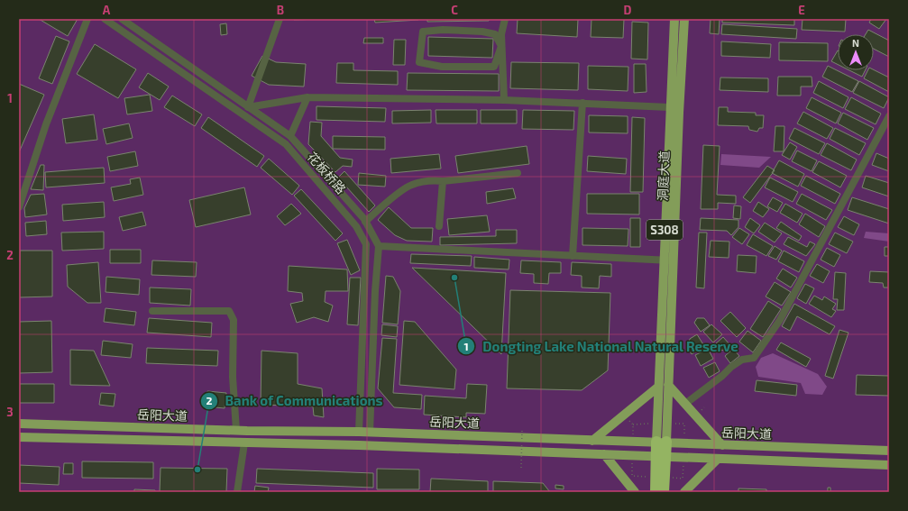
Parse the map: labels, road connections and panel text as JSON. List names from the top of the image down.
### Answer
{
  "streets": {
    "highway": ["S308"],
    "main road": ["洞庭大道", "岳阳大道"],
    "street": ["花板桥路"]
  },
  "crossings": [
    ["花板桥路", "岳阳大道"],
    ["洞庭大道", "S308"],
    ["洞庭大道", "岳阳大道"],
    ["S308", "岳阳大道"]
  ],
  "places": ["Dongting Lake National Natural Reserve", "Bank of Communications"],
  "north": "top",
  "grid": {
    "columns": [
      "A",
      "B",
      "C",
      "D",
      "E"
    ],
    "rows": ["1", "2", "3"]
  }
}
